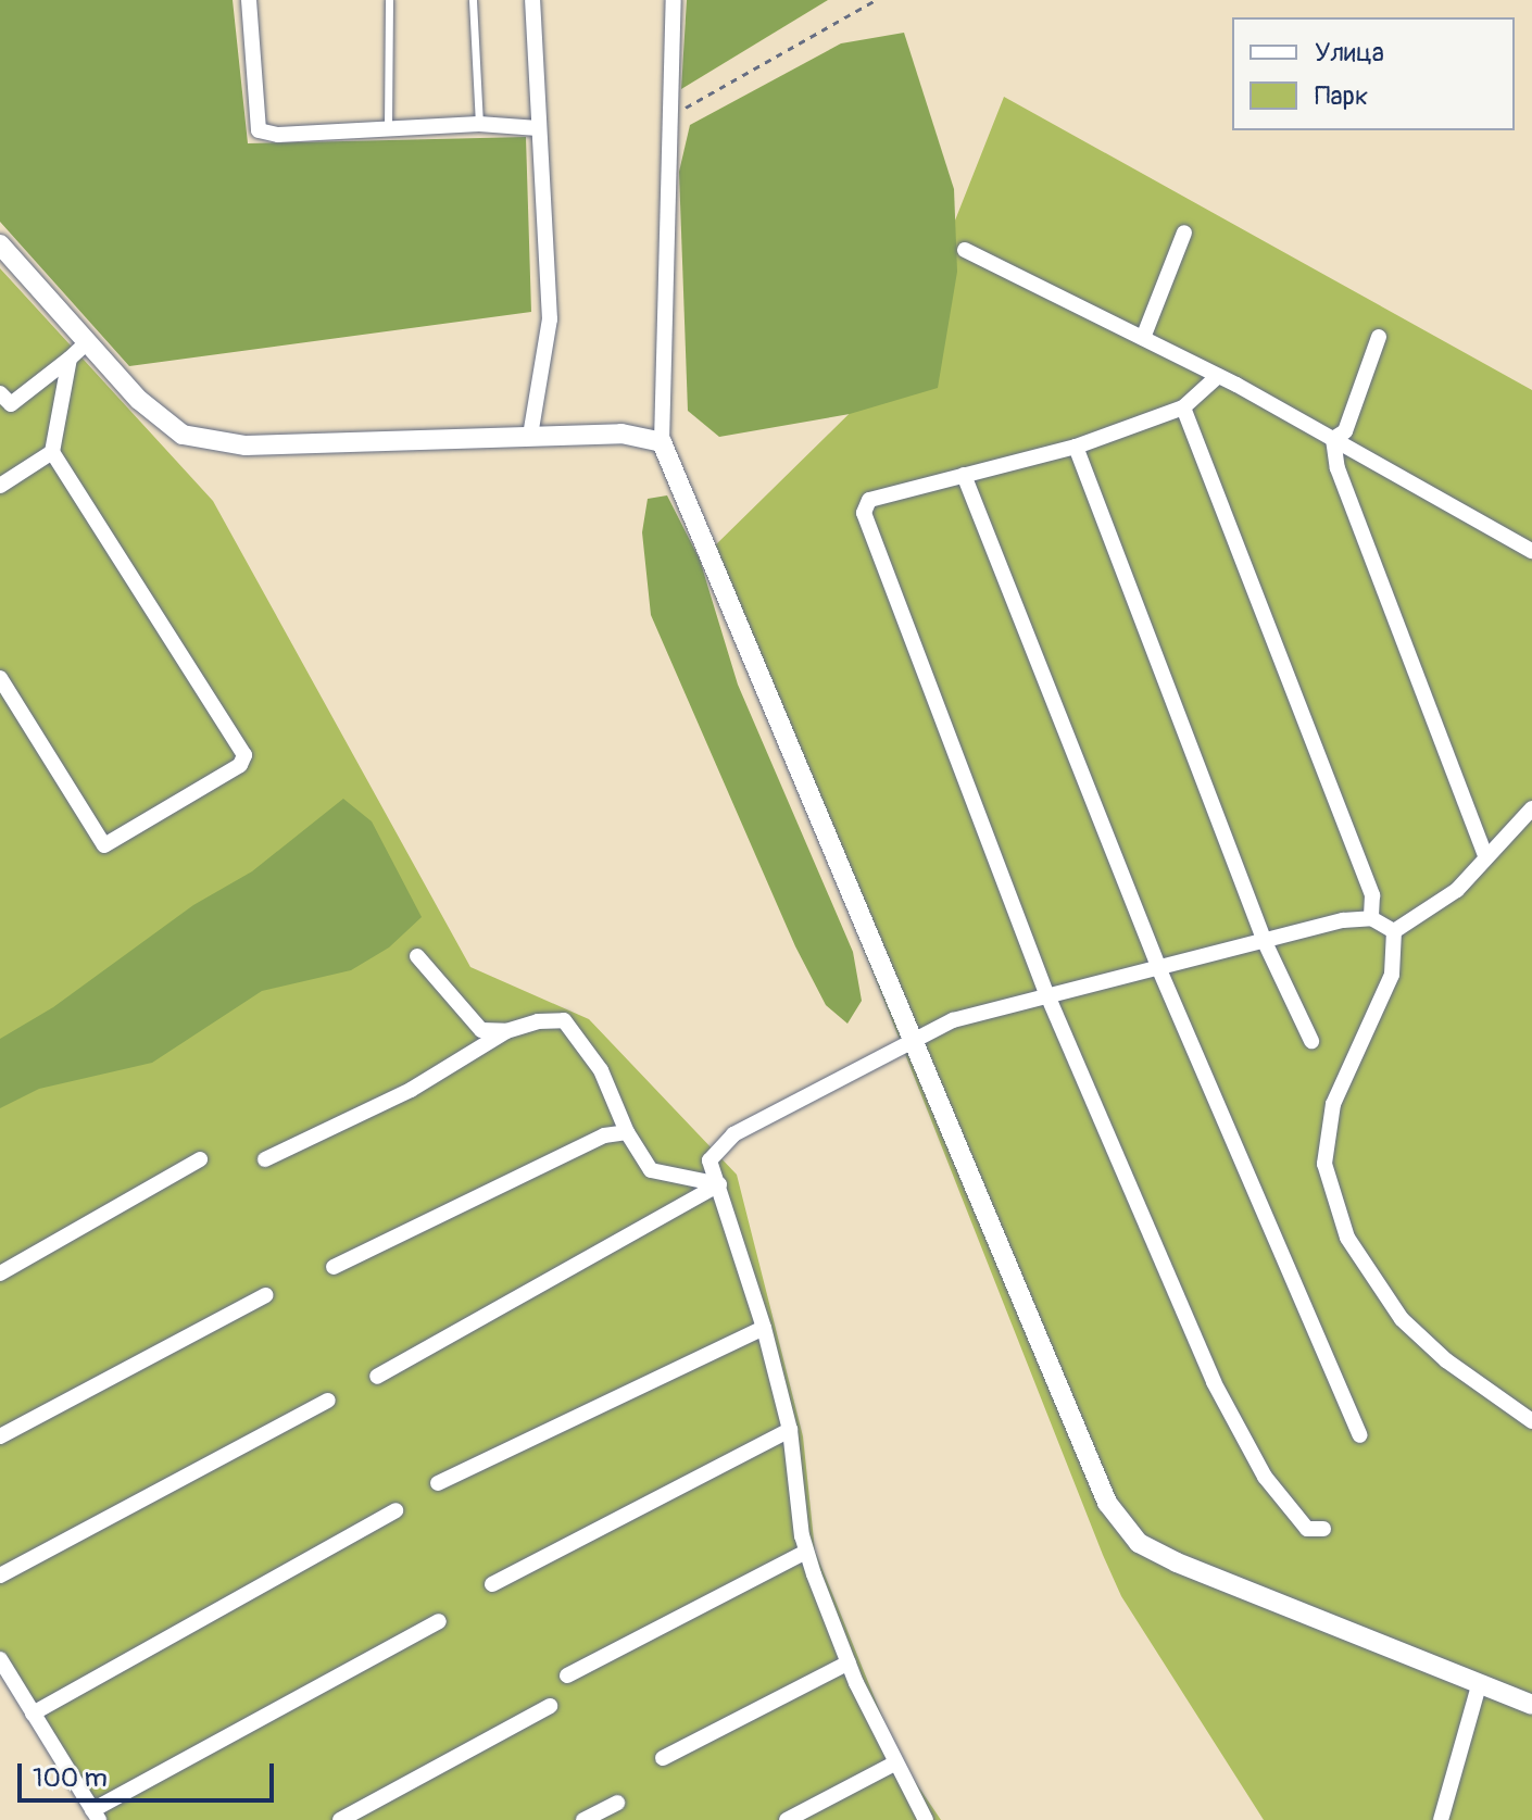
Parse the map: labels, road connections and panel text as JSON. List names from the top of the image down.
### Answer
{
  "legend": ["Улица", "Парк"],
  "scale_bar": "100 m"
}
